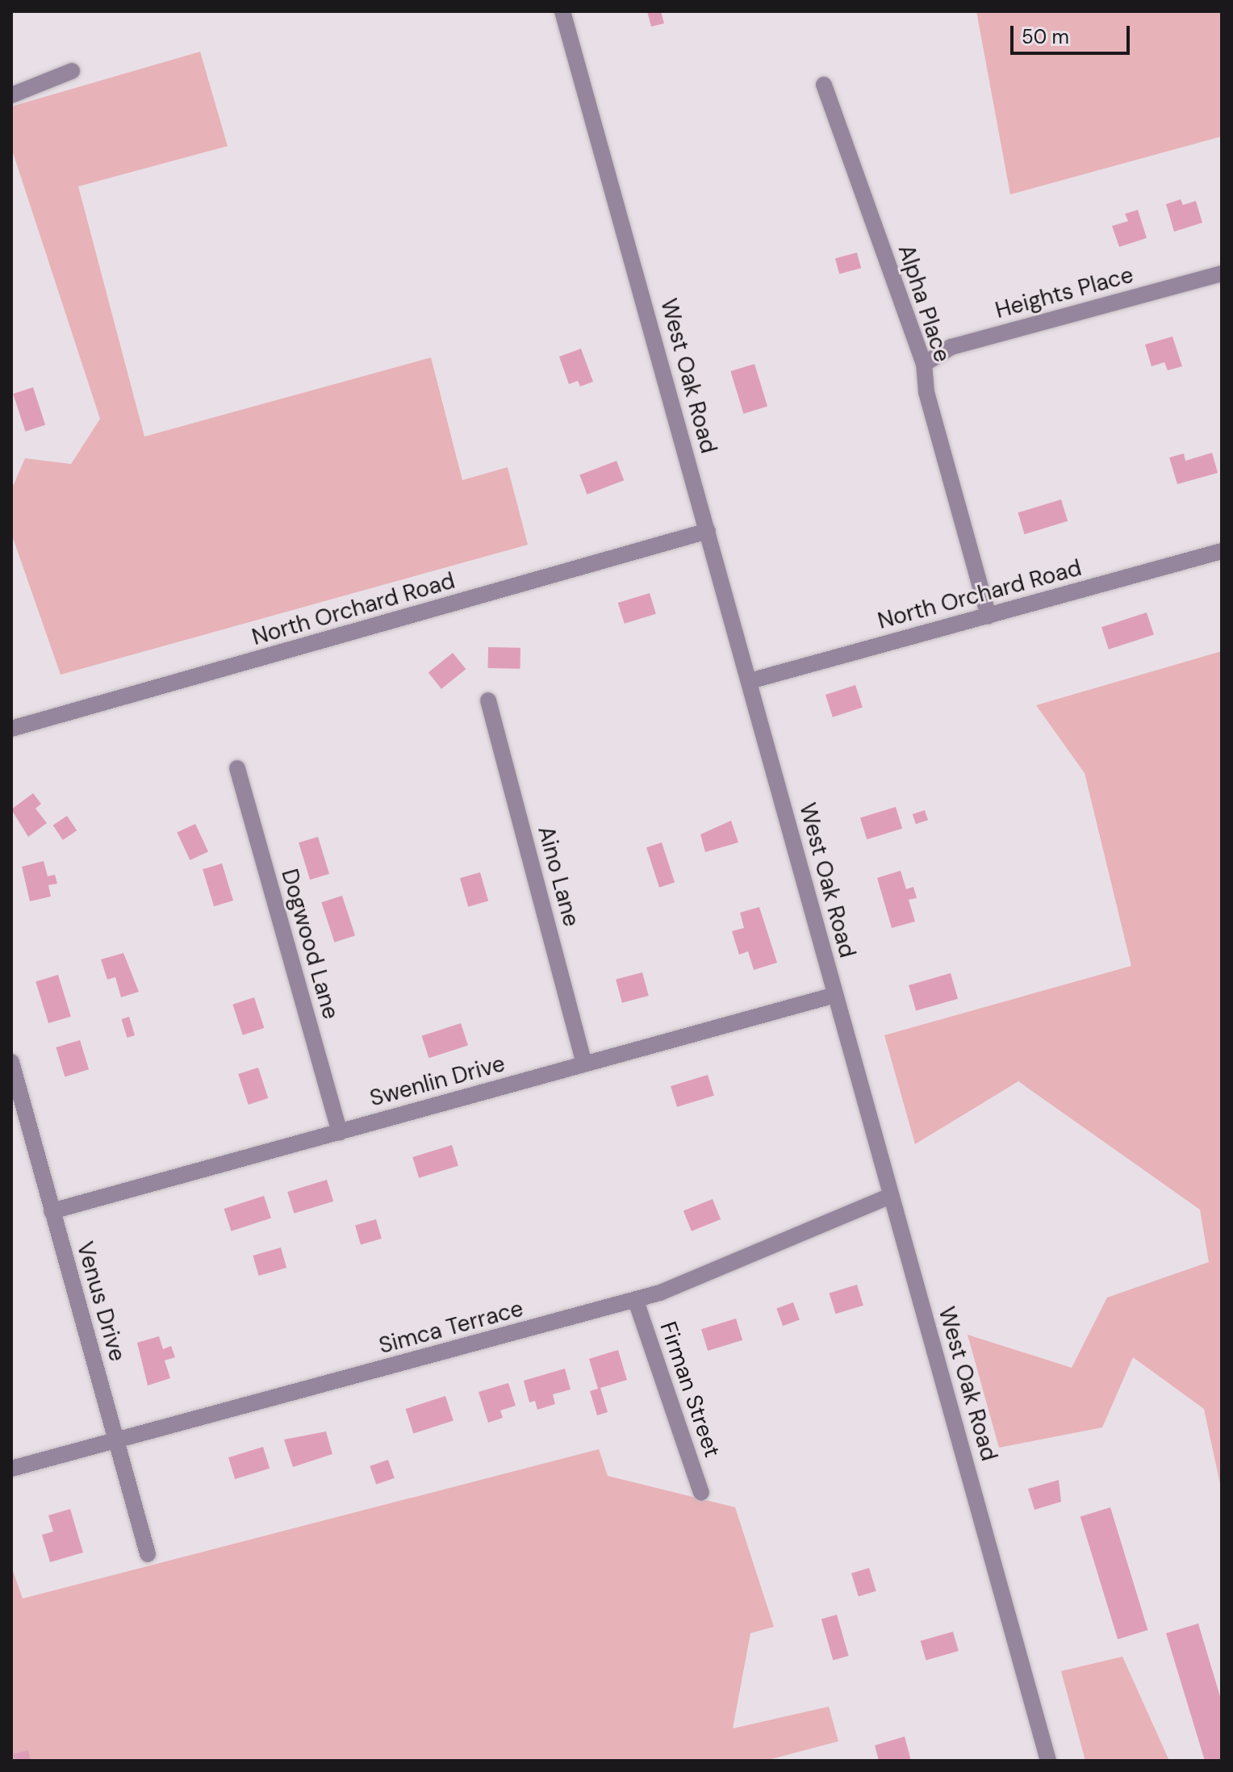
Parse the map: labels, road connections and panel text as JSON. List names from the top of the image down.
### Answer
{
  "streets": {
    "street": [
      "Heights Place",
      "Alpha Place",
      "West Oak Road",
      "North Orchard Road",
      "Aino Lane",
      "Dogwood Lane",
      "Swenlin Drive",
      "Venus Drive",
      "Simca Terrace",
      "Firman Street"
    ]
  },
  "crossings": [
    ["Heights Place", "Alpha Place"],
    ["Alpha Place", "North Orchard Road"],
    ["West Oak Road", "North Orchard Road"],
    ["West Oak Road", "Swenlin Drive"],
    ["West Oak Road", "Simca Terrace"],
    ["Aino Lane", "Swenlin Drive"],
    ["Dogwood Lane", "Swenlin Drive"],
    ["Swenlin Drive", "Venus Drive"],
    ["Venus Drive", "Simca Terrace"],
    ["Simca Terrace", "Firman Street"]
  ],
  "scale_bar": "50 m"
}
